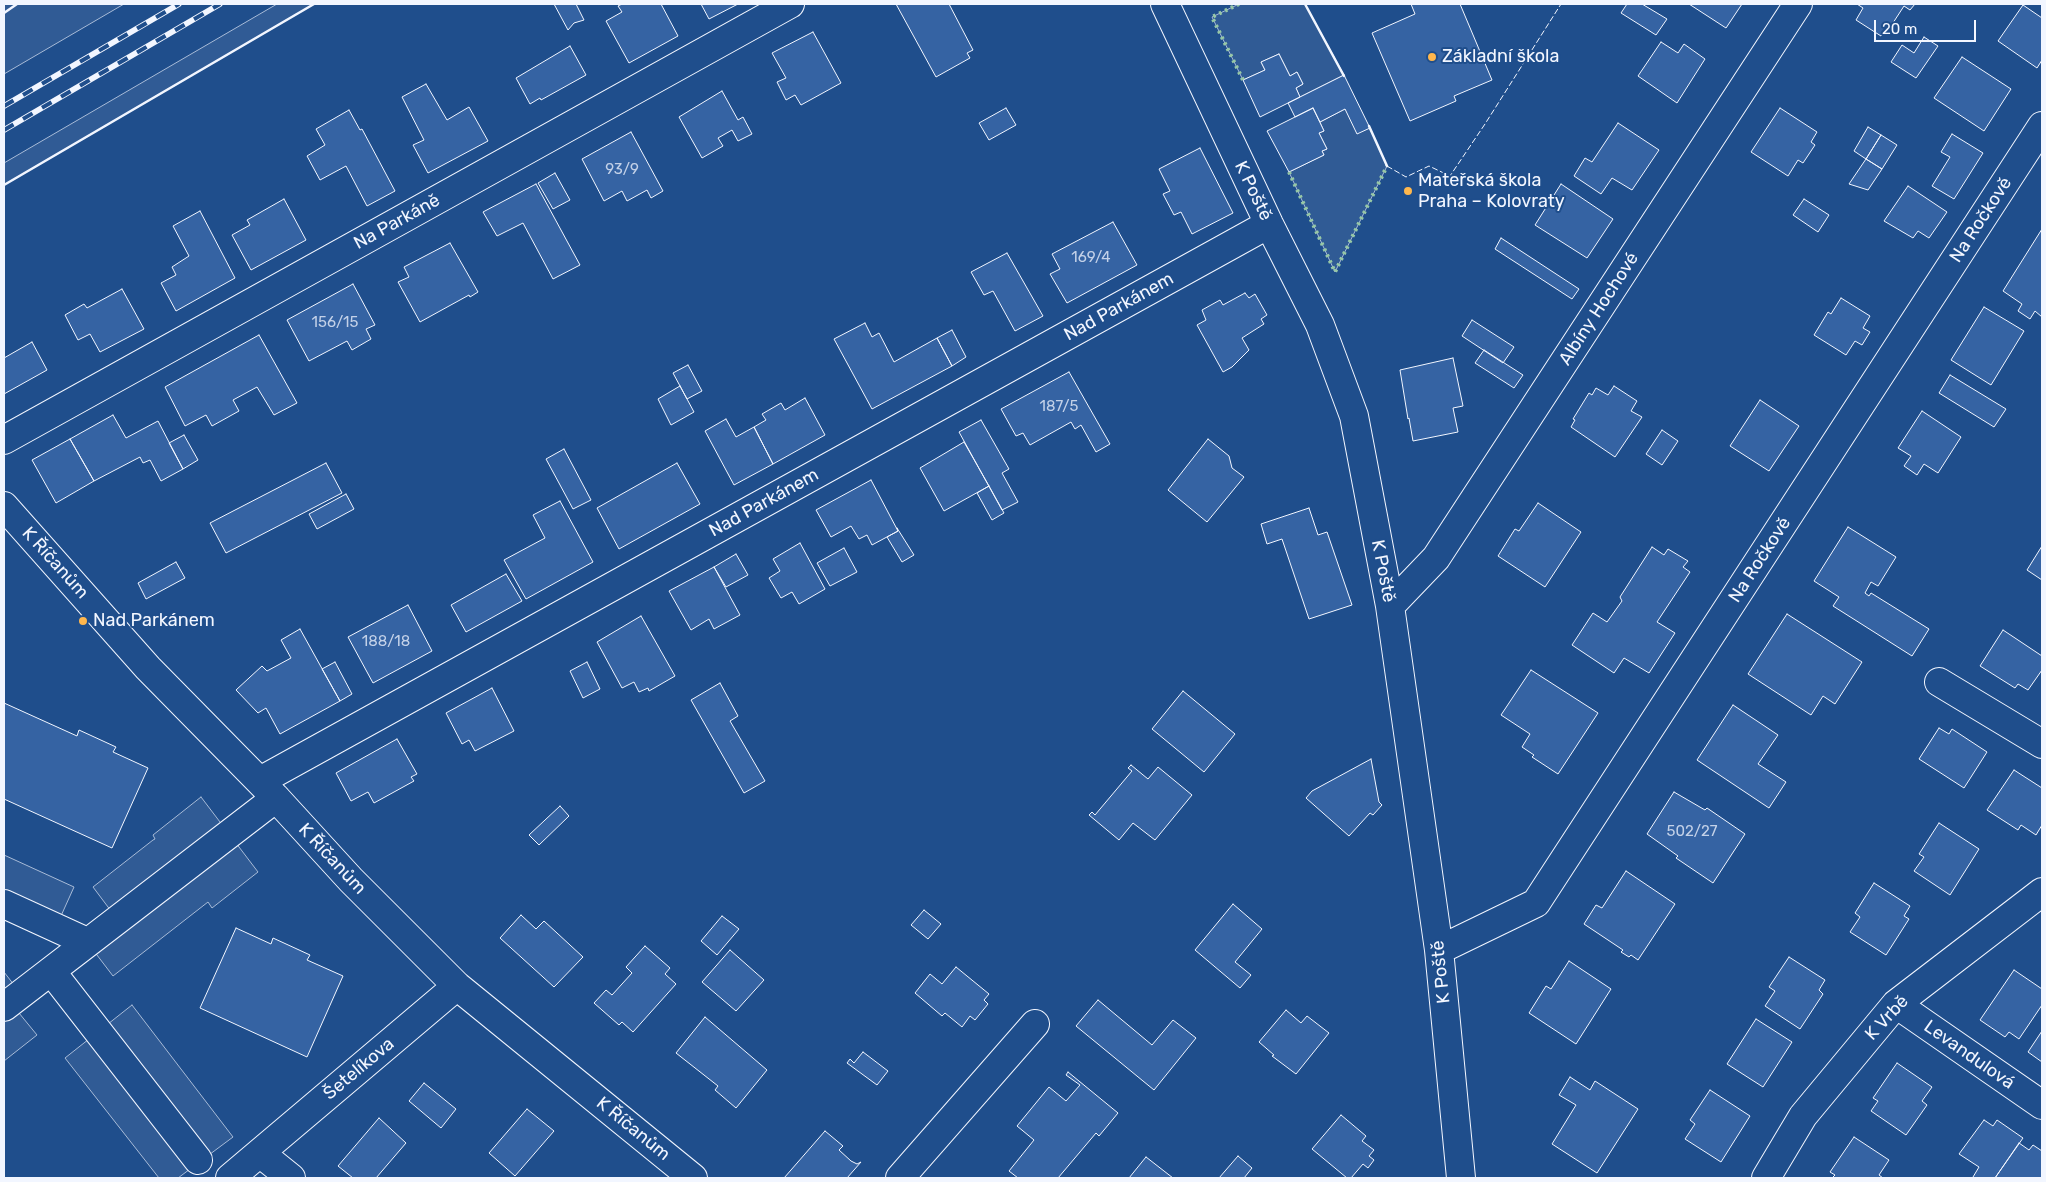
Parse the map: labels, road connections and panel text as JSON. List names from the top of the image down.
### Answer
{
  "streets": {
    "street": [
      "K Poště",
      "Na Ročkově",
      "Na Parkáně",
      "Nad Parkánem",
      "Albíny Hochové",
      "K Říčanům",
      "K Vrbě",
      "Levandulová",
      "Šetelíkova"
    ]
  },
  "crossings": [
    ["K Poště", "Na Ročkově"],
    ["K Poště", "Nad Parkánem"],
    ["K Poště", "Albíny Hochové"],
    ["Nad Parkánem", "K Říčanům"],
    ["K Říčanům", "Šetelíkova"],
    ["K Vrbě", "Levandulová"]
  ],
  "places": ["Základní škola", "Mateřská škola Praha – Kolovraty", "Nad Parkánem"],
  "house_numbers": [
    "93/9",
    "169/4",
    "156/15",
    "187/5",
    "188/18",
    "502/27"
  ],
  "scale_bar": "20 m"
}
